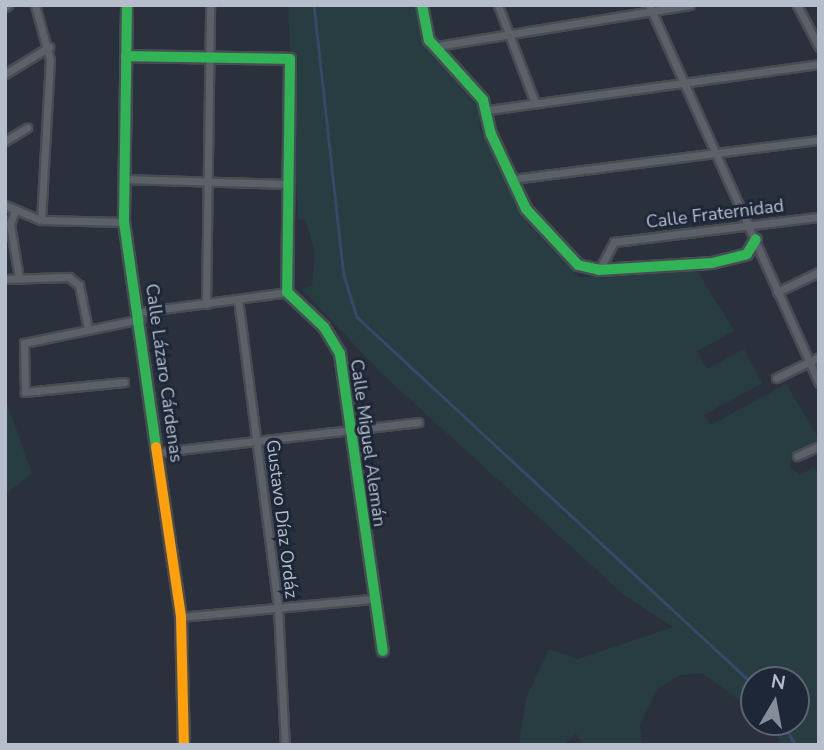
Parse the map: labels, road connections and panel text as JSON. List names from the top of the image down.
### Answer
{
  "streets": {
    "street": [
      "Calle Fraternidad",
      "Calle Lázaro Cárdenas",
      "Calle Miguel Alemán",
      "Gustavo Díaz Ordáz"
    ]
  },
  "north": "top"
}
